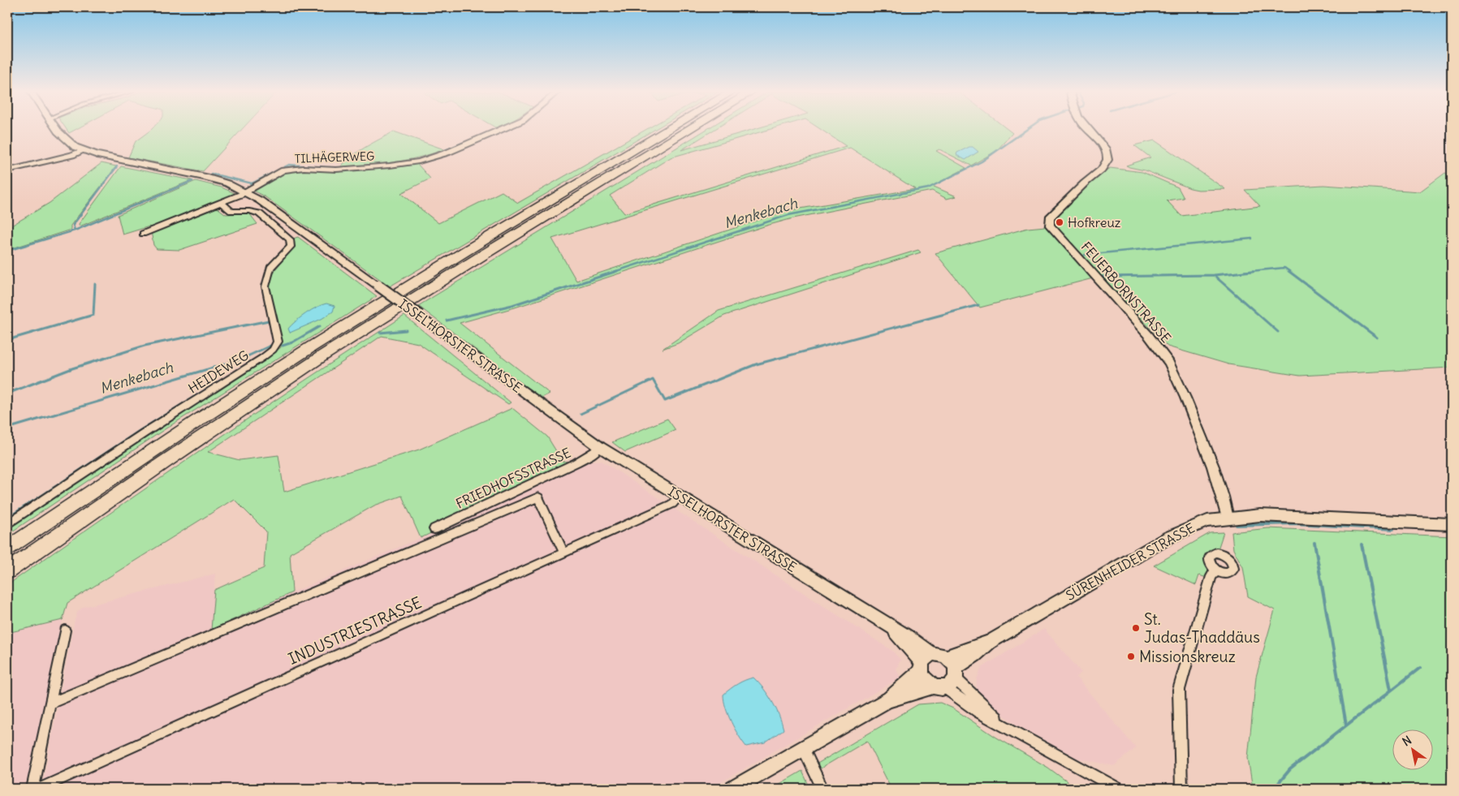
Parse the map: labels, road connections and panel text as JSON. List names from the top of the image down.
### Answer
{
  "streets": {
    "main road": ["SÜRENHEIDER STRASSE"],
    "street": [
      "TILHÄGERWEG",
      "FEUERBORNSTRASSE",
      "ISSELHORSTER STRASSE",
      "HEIDEWEG",
      "FRIEDHOFSSTRASSE",
      "INDUSTRIESTRASSE"
    ]
  },
  "crossings": [
    ["TILHÄGERWEG", "ISSELHORSTER STRASSE"],
    ["FEUERBORNSTRASSE", "SÜRENHEIDER STRASSE"],
    ["ISSELHORSTER STRASSE", "FRIEDHOFSSTRASSE"],
    ["ISSELHORSTER STRASSE", "SÜRENHEIDER STRASSE"],
    ["ISSELHORSTER STRASSE", "INDUSTRIESTRASSE"]
  ],
  "water": ["Menkebach"],
  "places": ["Hofkreuz", "St. Judas-Thaddäus", "Missionskreuz"],
  "north": "top left"
}
